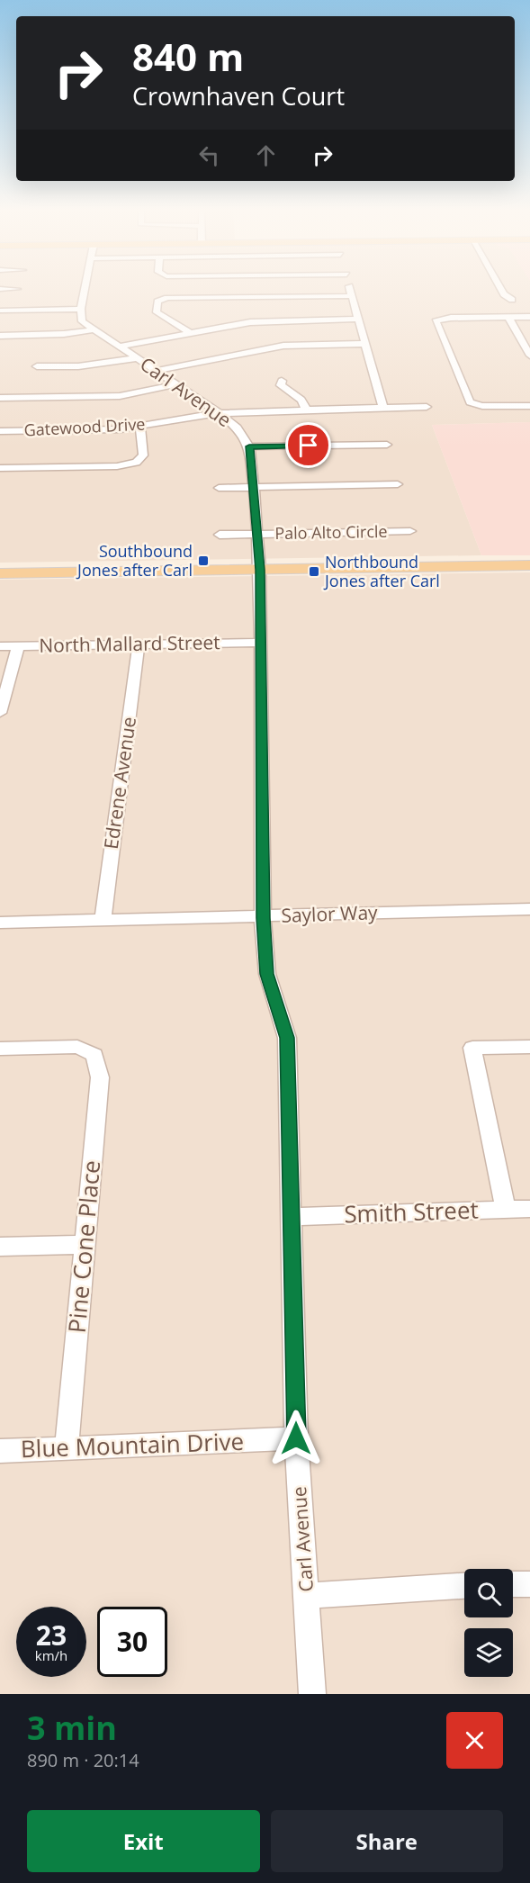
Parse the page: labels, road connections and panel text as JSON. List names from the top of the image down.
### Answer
{
  "streets": {
    "street": [
      "Carl Avenue",
      "Gatewood Drive",
      "Palo Alto Circle",
      "North Mallard Street",
      "Edrene Avenue",
      "Saylor Way",
      "Smith Street",
      "Pine Cone Place",
      "Blue Mountain Drive"
    ]
  },
  "crossings": [
    ["Carl Avenue", "Gatewood Drive"],
    ["Carl Avenue", "Palo Alto Circle"],
    ["Carl Avenue", "North Mallard Street"],
    ["Carl Avenue", "Saylor Way"],
    ["Carl Avenue", "Smith Street"],
    ["Carl Avenue", "Blue Mountain Drive"],
    ["North Mallard Street", "Edrene Avenue"],
    ["Edrene Avenue", "Saylor Way"],
    ["Pine Cone Place", "Blue Mountain Drive"]
  ],
  "places": {
    "transit": ["Southbound Jones after Carl", "Northbound Jones after Carl"]
  },
  "page": {
    "turn": ["840 m", "Crownhaven Court"],
    "speed": "23 km/h",
    "limit": "30",
    "heading": ["3 min", "890 m · 20:14"],
    "buttons": ["Exit", "Share"]
  }
}
